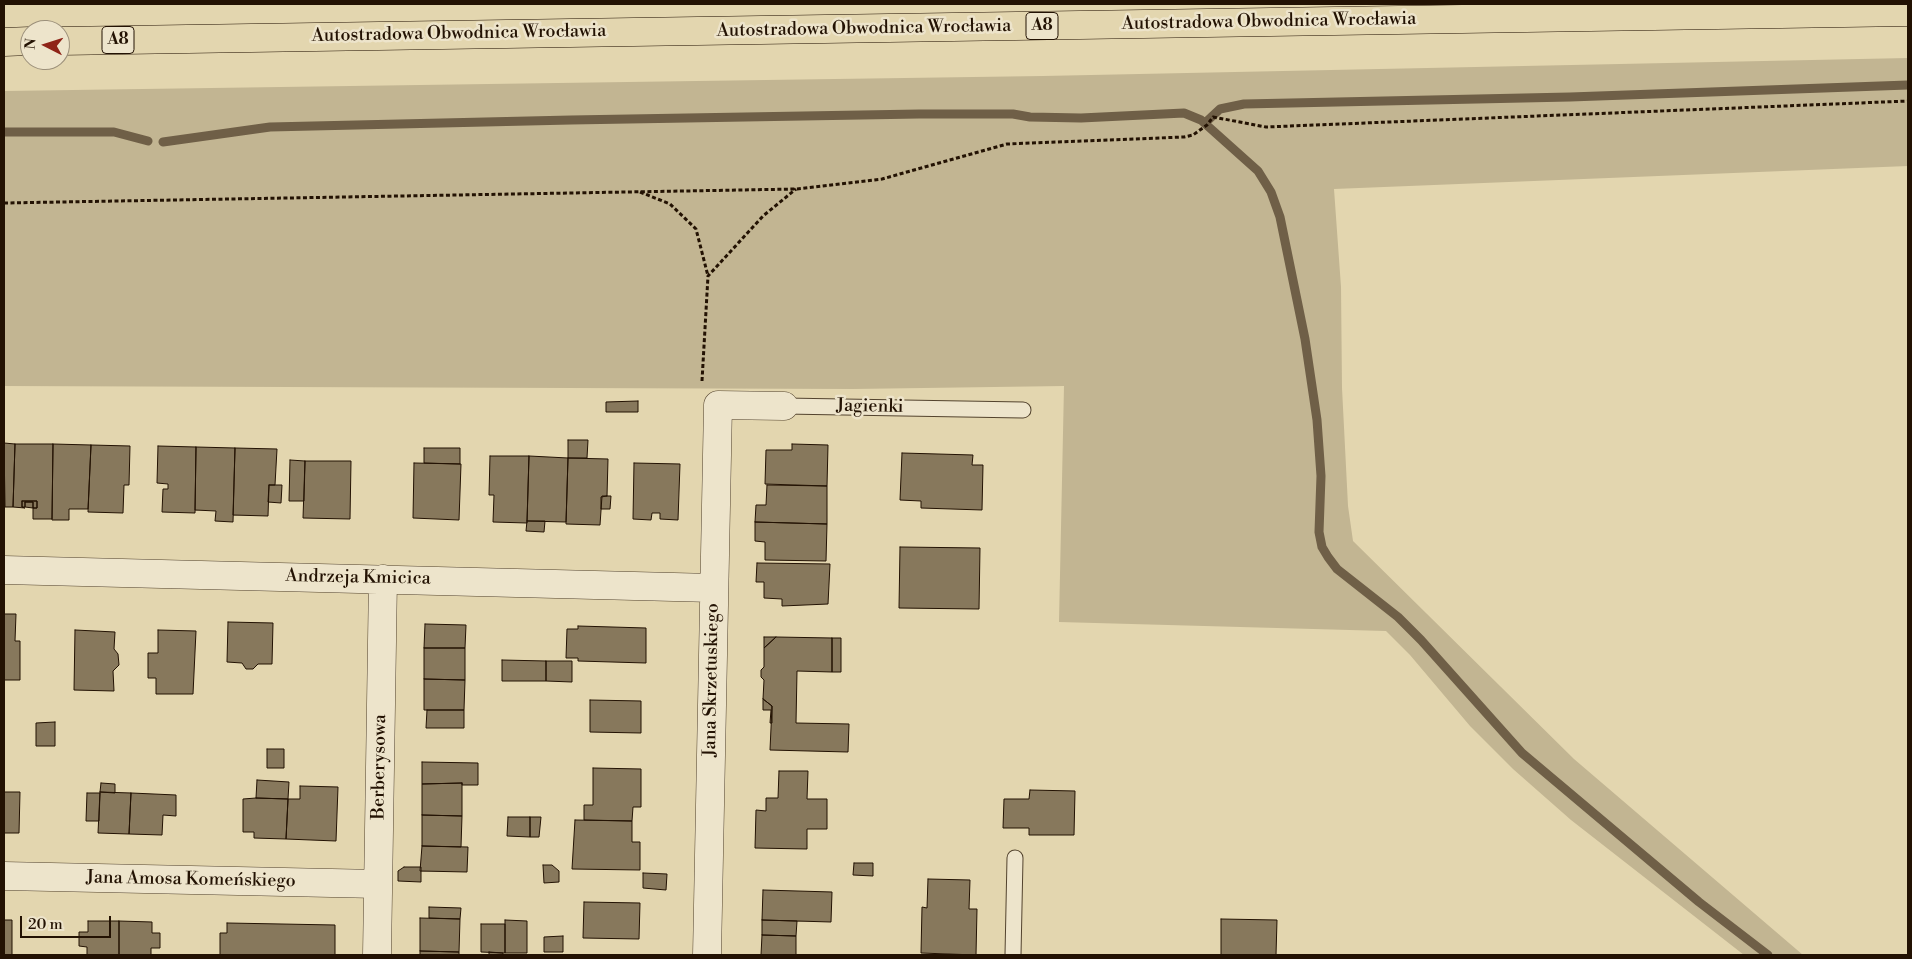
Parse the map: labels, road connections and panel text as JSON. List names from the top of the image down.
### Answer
{
  "streets": {
    "highway": ["Autostradowa Obwodnica Wrocławia", "A8"],
    "street": [
      "Jagienki",
      "Andrzeja Kmicica",
      "Jana Skrzetuskiego",
      "Berberysowa",
      "Jana Amosa Komeńskiego"
    ]
  },
  "crossings": [
    ["Jagienki", "Jana Skrzetuskiego"],
    ["Andrzeja Kmicica", "Jana Skrzetuskiego"],
    ["Andrzeja Kmicica", "Berberysowa"],
    ["Berberysowa", "Jana Amosa Komeńskiego"]
  ],
  "scale_bar": "20 m",
  "north": "left"
}
